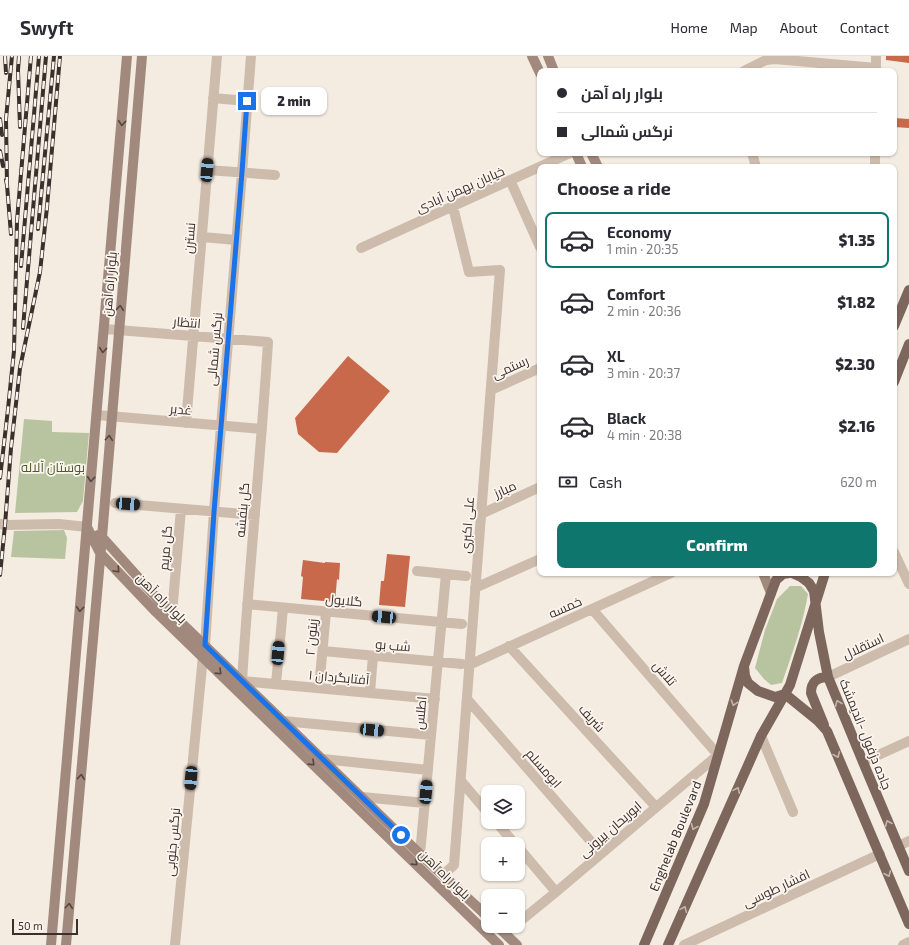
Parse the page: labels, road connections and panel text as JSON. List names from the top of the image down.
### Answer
{
  "streets": {
    "main road": ["جاده دزفول -اندیمشک", "Enghelab Boulevard"],
    "street": [
      "خیابان بهمن آبادی",
      "نسترن",
      "بلوار راه آهن",
      "انتظار",
      "نرگس شمالی",
      "رستمی",
      "غدیر",
      "مبارز",
      "گل بنفشه",
      "علی اکبری",
      "گل مریم",
      "گلایول",
      "خمسه",
      "زیتون ۲",
      "شب بو",
      "استقلال",
      "تلاش",
      "آفتابگردان ۱",
      "اطلس",
      "شریف",
      "ابومسلم",
      "ابوریحان بیرونی",
      "نرگس جنوبی",
      "افشار طوسی"
    ]
  },
  "crossings": [
    ["خیابان بهمن آبادی", "علی اکبری"],
    ["نسترن", "انتظار"],
    ["نسترن", "غدیر"],
    ["بلوار راه آهن", "انتظار"],
    ["بلوار راه آهن", "نرگس شمالی"],
    ["بلوار راه آهن", "غدیر"],
    ["بلوار راه آهن", "گل بنفشه"],
    ["بلوار راه آهن", "علی اکبری"],
    ["بلوار راه آهن", "گل مریم"],
    ["بلوار راه آهن", "آفتابگردان ۱"],
    ["بلوار راه آهن", "اطلس"],
    ["بلوار راه آهن", "نرگس جنوبی"],
    ["انتظار", "نرگس شمالی"],
    ["انتظار", "گل بنفشه"],
    ["نرگس شمالی", "غدیر"],
    ["نرگس شمالی", "نرگس جنوبی"],
    ["رستمی", "علی اکبری"],
    ["غدیر", "گل بنفشه"],
    ["مبارز", "علی اکبری"],
    ["گل بنفشه", "گلایول"],
    ["گل بنفشه", "آفتابگردان ۱"],
    ["علی اکبری", "خمسه"],
    ["علی اکبری", "شب بو"],
    ["علی اکبری", "ابومسلم"],
    ["گلایول", "زیتون ۲"],
    ["گلایول", "اطلس"],
    ["خمسه", "شب بو"],
    ["خمسه", "تلاش"],
    ["خمسه", "شریف"],
    ["زیتون ۲", "شب بو"],
    ["زیتون ۲", "آفتابگردان ۱"],
    ["شب بو", "اطلس"],
    ["استقلال", "جاده دزفول -اندیمشک"],
    ["تلاش", "ابوریحان بیرونی"],
    ["تلاش", "Enghelab Boulevard"],
    ["آفتابگردان ۱", "اطلس"],
    ["شریف", "ابوریحان بیرونی"],
    ["ابومسلم", "ابوریحان بیرونی"],
    ["ابوریحان بیرونی", "Enghelab Boulevard"]
  ],
  "parks": ["بوستان آلاله"],
  "scale_bar": "50 m",
  "page": {
    "header": "Swyft",
    "nav": [
      "Home",
      "Map",
      "About",
      "Contact"
    ],
    "banner": ["بلوار راه آهن", "نرگس شمالی"],
    "bubble": "2 min",
    "heading": "Choose a ride",
    "list": [
      {
        "name": "Economy",
        "note": "1 min · 20:35",
        "value": "$1.35"
      },
      {
        "name": "Comfort",
        "note": "2 min · 20:36",
        "value": "$1.82"
      },
      {
        "name": "XL",
        "note": "3 min · 20:37",
        "value": "$2.30"
      },
      {
        "name": "Black",
        "note": "4 min · 20:38",
        "value": "$2.16"
      }
    ],
    "pay": ["Cash", "620 m"],
    "buttons": "Confirm",
    "map_buttons": ["+", "−"],
    "scale": "50 m"
  }
}
